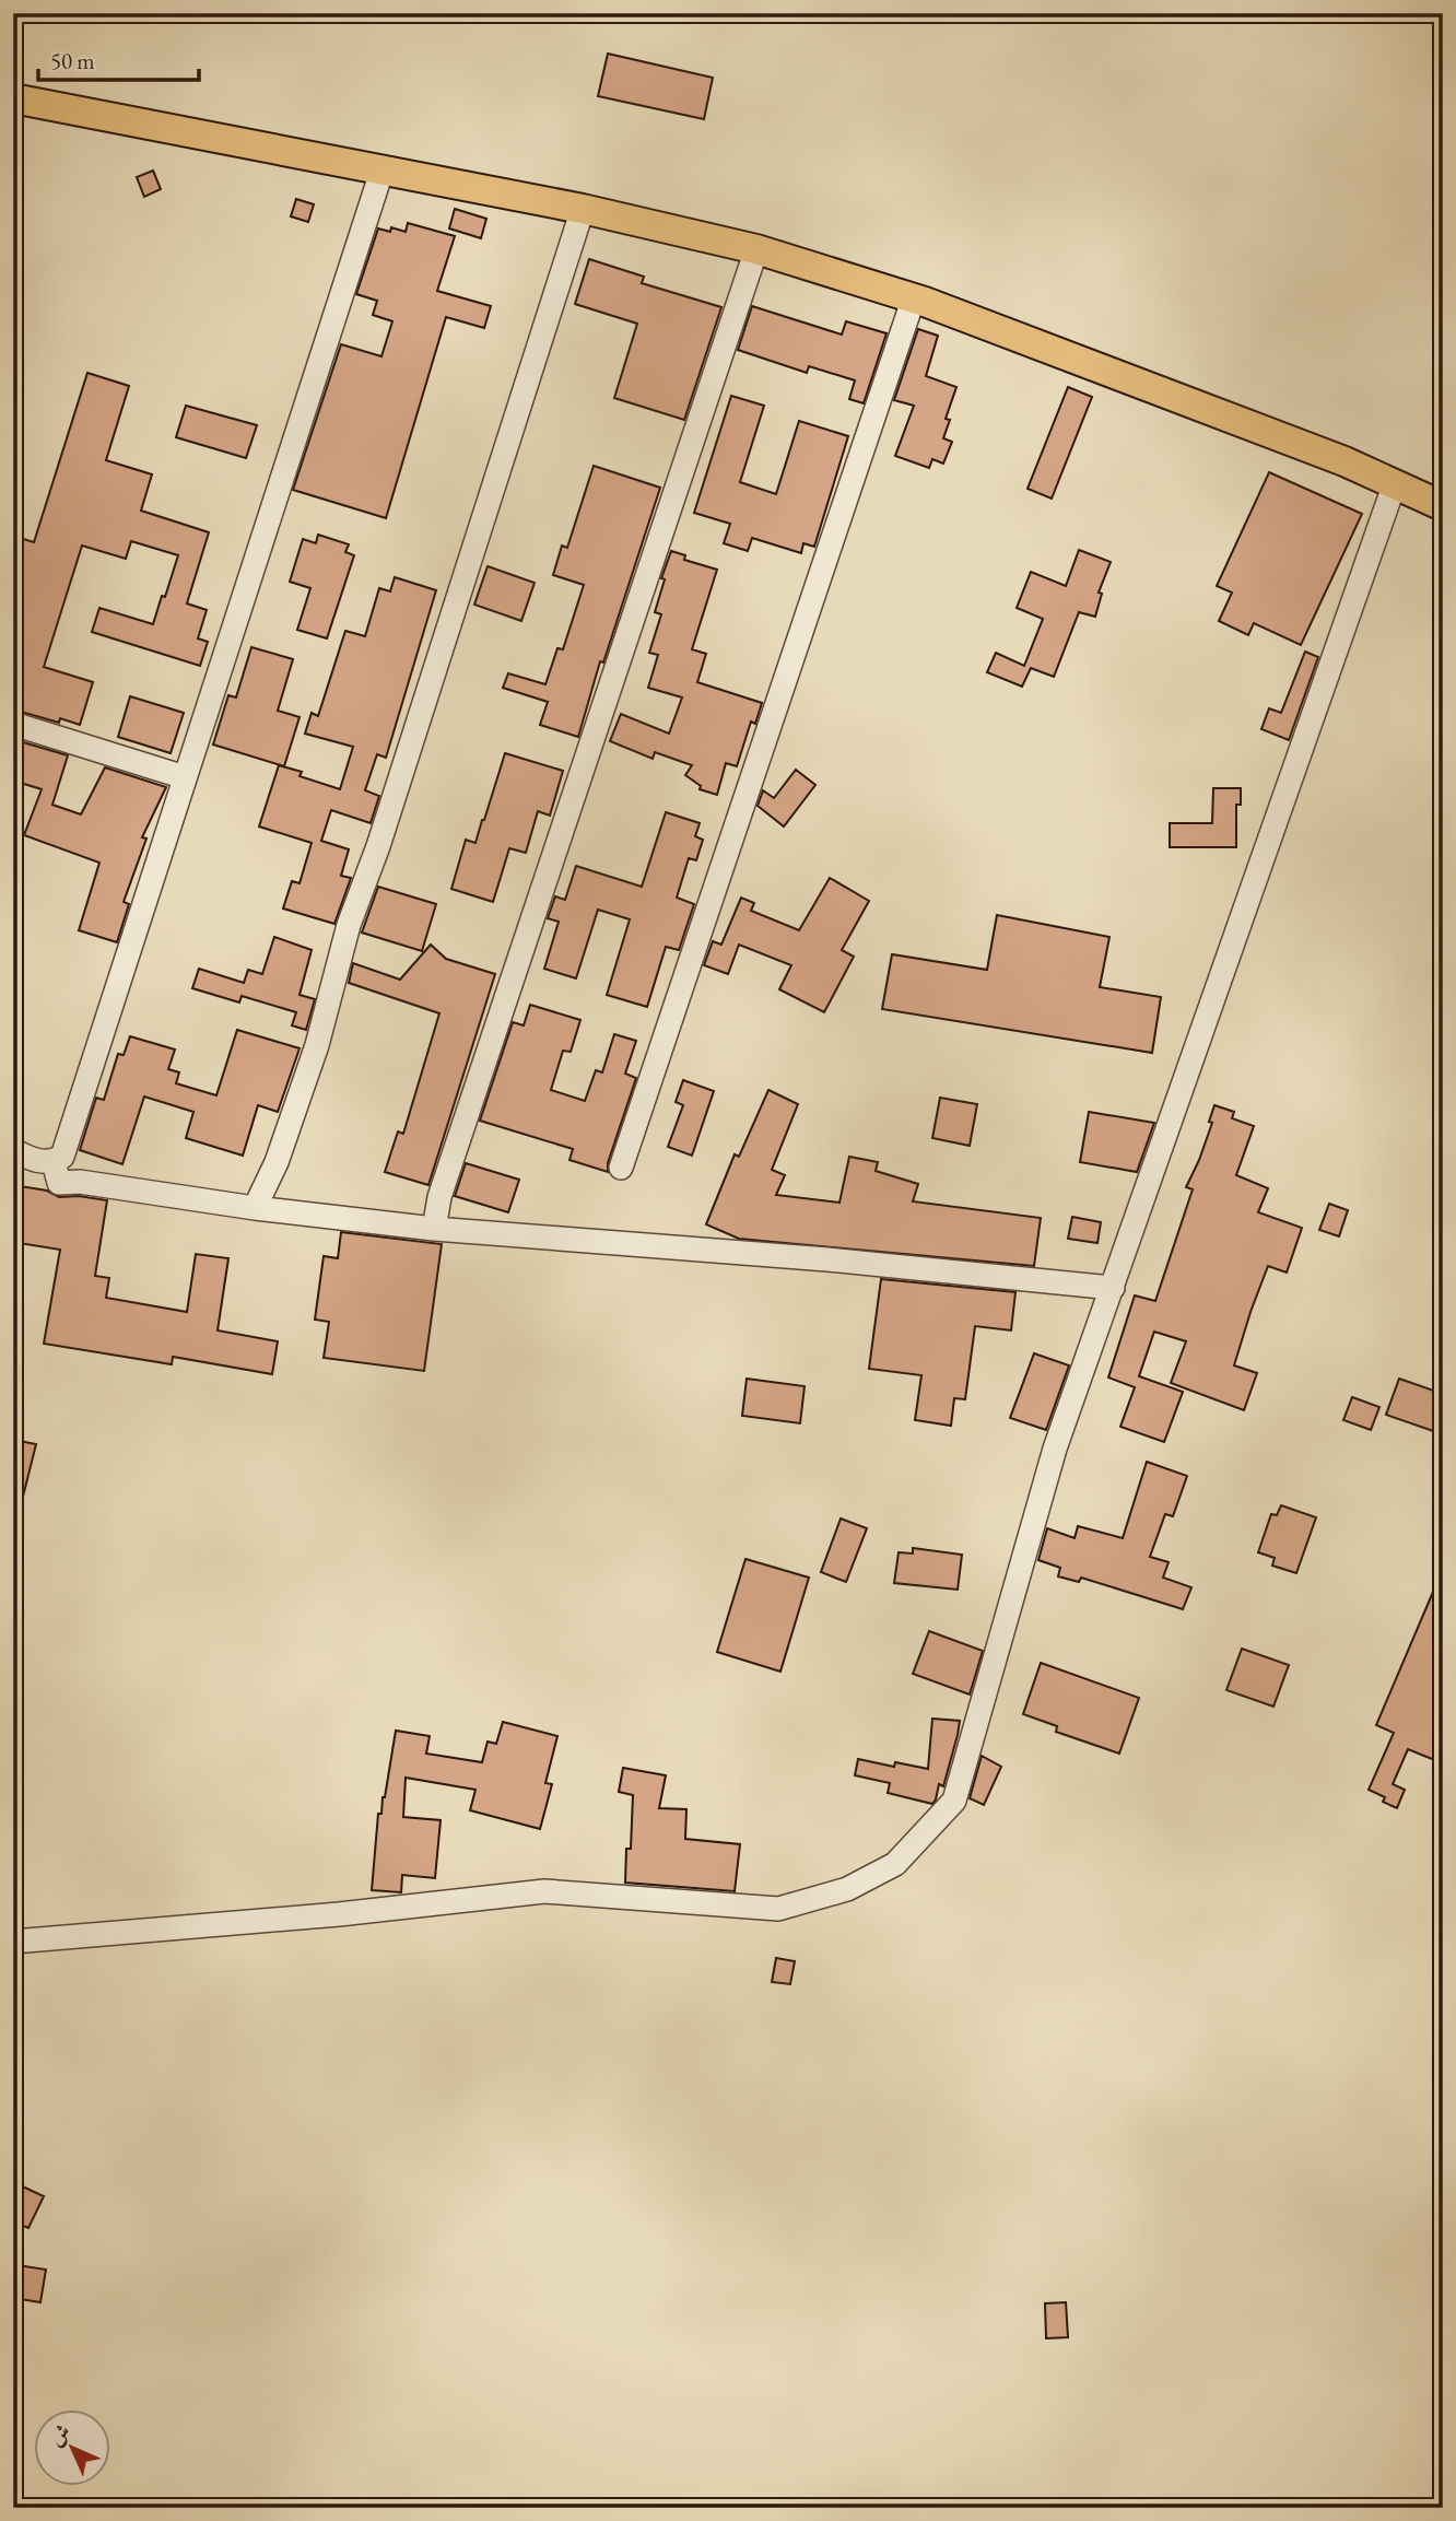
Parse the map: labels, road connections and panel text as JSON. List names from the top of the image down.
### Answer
{
  "scale_bar": "50 m",
  "north": "top left"
}
